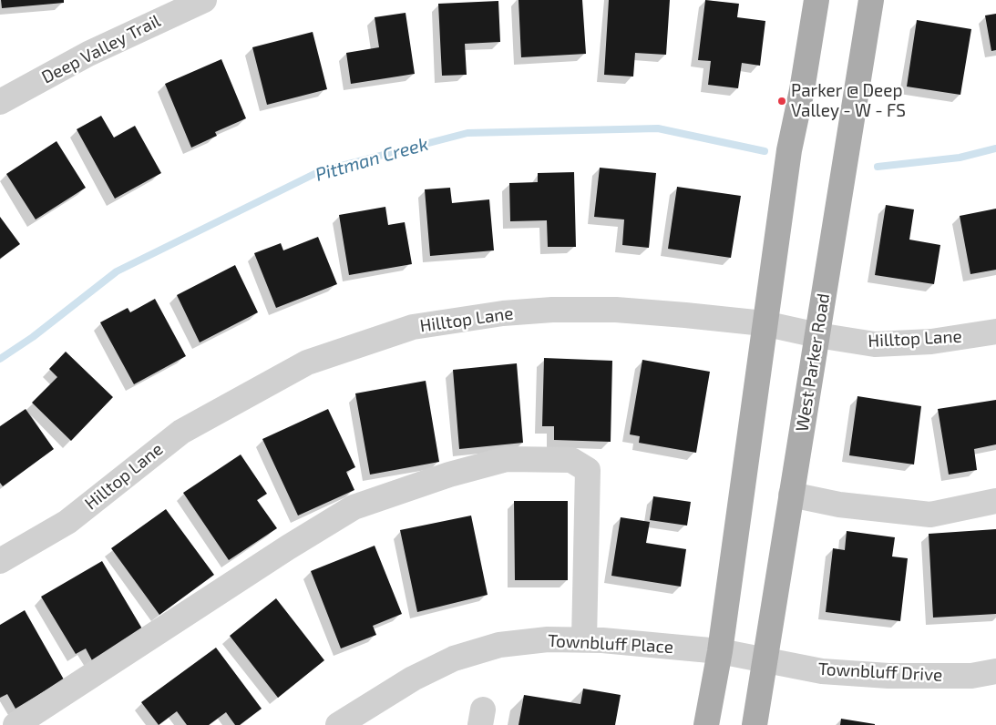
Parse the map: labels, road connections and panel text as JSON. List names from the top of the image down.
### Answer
{
  "streets": {
    "main road": ["West Parker Road"],
    "street": [
      "Deep Valley Trail",
      "Hilltop Lane",
      "Townbluff Place",
      "Townbluff Drive"
    ]
  },
  "crossings": [
    ["Hilltop Lane", "West Parker Road"],
    ["West Parker Road", "Townbluff Place"],
    ["West Parker Road", "Townbluff Drive"],
    ["Townbluff Place", "Townbluff Drive"]
  ],
  "water": ["Pittman Creek"],
  "places": ["Parker @ Deep Valley - W - FS"]
}
